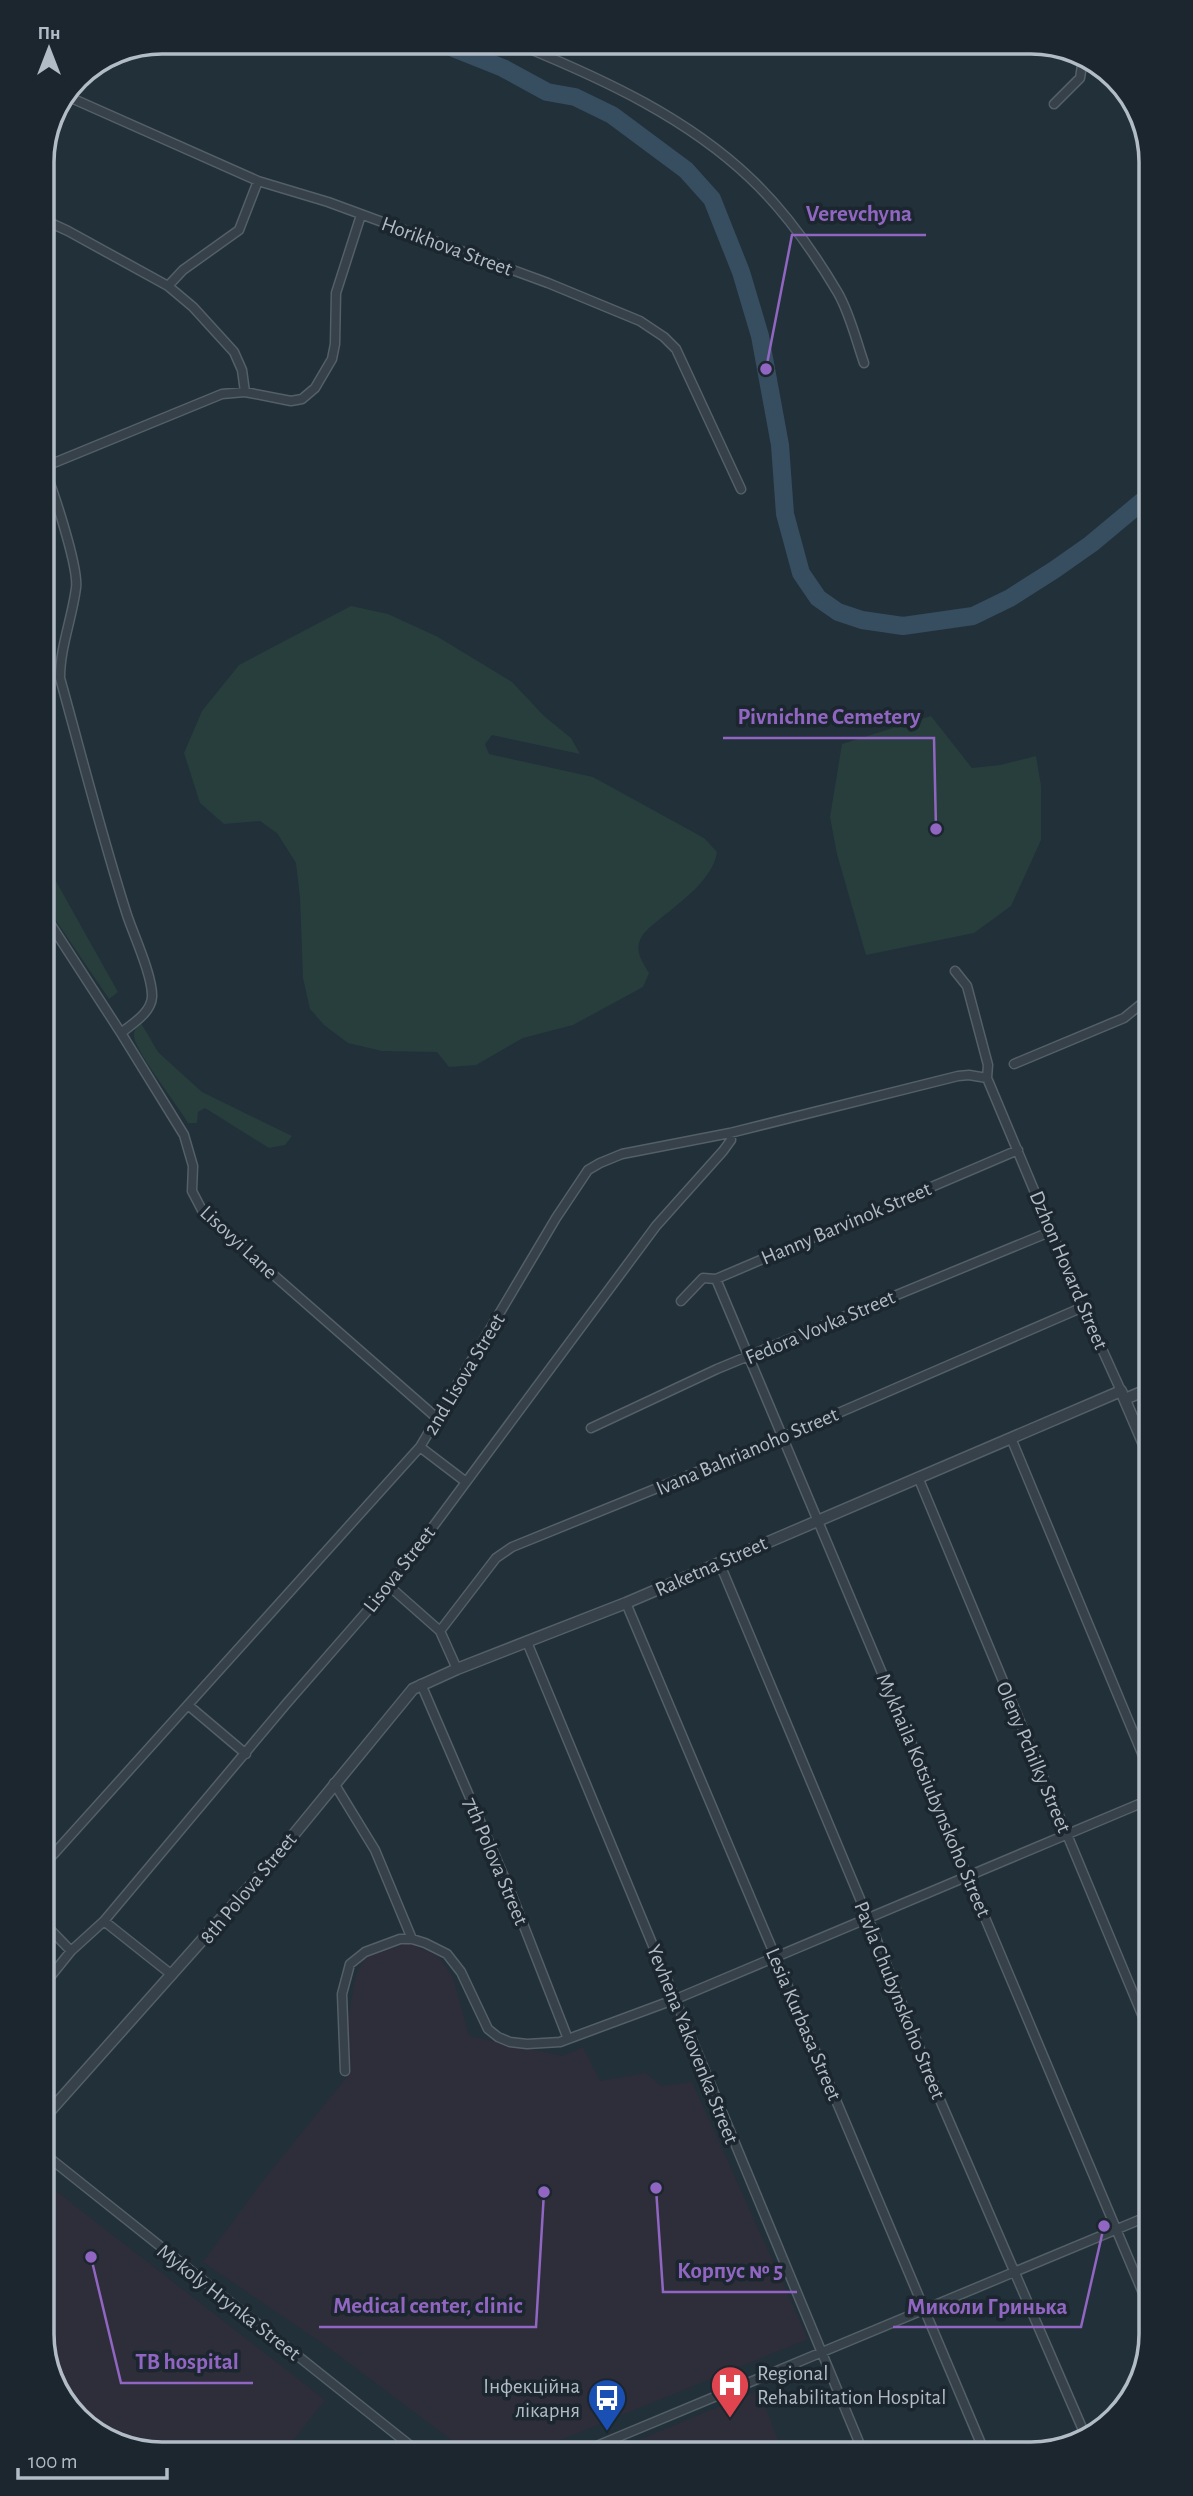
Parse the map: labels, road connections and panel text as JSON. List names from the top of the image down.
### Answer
{
  "streets": {
    "street": [
      "Horikhova Street",
      "Hanny Barvinok Street",
      "Lisovyi Lane",
      "Dzhon Hovard Street",
      "Fedora Vovka Street",
      "2nd Lisova Street",
      "Ivana Bahrianoho Street",
      "Raketna Street",
      "Lisova Street",
      "Oleny Pchilky Street",
      "Mykhaila Kotsiubynskoho Street",
      "7th Polova Street",
      "8th Polova Street",
      "Pavla Chubynskoho Street",
      "Lesia Kurbasa Street",
      "Yevhena Yakovenka Street",
      "Mykoly Hrynka Street"
    ]
  },
  "crossings": [
    ["Hanny Barvinok Street", "Dzhon Hovard Street"],
    ["Hanny Barvinok Street", "Mykhaila Kotsiubynskoho Street"],
    ["Lisovyi Lane", "2nd Lisova Street"],
    ["Dzhon Hovard Street", "Fedora Vovka Street"],
    ["Dzhon Hovard Street", "2nd Lisova Street"],
    ["Dzhon Hovard Street", "Ivana Bahrianoho Street"],
    ["Dzhon Hovard Street", "Raketna Street"],
    ["Fedora Vovka Street", "Mykhaila Kotsiubynskoho Street"],
    ["2nd Lisova Street", "Lisova Street"],
    ["Ivana Bahrianoho Street", "Mykhaila Kotsiubynskoho Street"],
    ["Raketna Street", "Oleny Pchilky Street"],
    ["Raketna Street", "Mykhaila Kotsiubynskoho Street"],
    ["Raketna Street", "7th Polova Street"],
    ["Raketna Street", "8th Polova Street"],
    ["Raketna Street", "Pavla Chubynskoho Street"],
    ["Raketna Street", "Lesia Kurbasa Street"],
    ["Raketna Street", "Yevhena Yakovenka Street"]
  ],
  "places": {
    "other": [
      "Verevchyna",
      "Pivnichne Cemetery",
      "Корпус № 5",
      "Medical center, clinic",
      "Миколи Гринька",
      "TB hospital"
    ],
    "hospital": ["Regional Rehabilitation Hospital"],
    "bus stop": ["Інфекційна лікарня"]
  },
  "scale_bar": "100 m",
  "north": "top"
}
